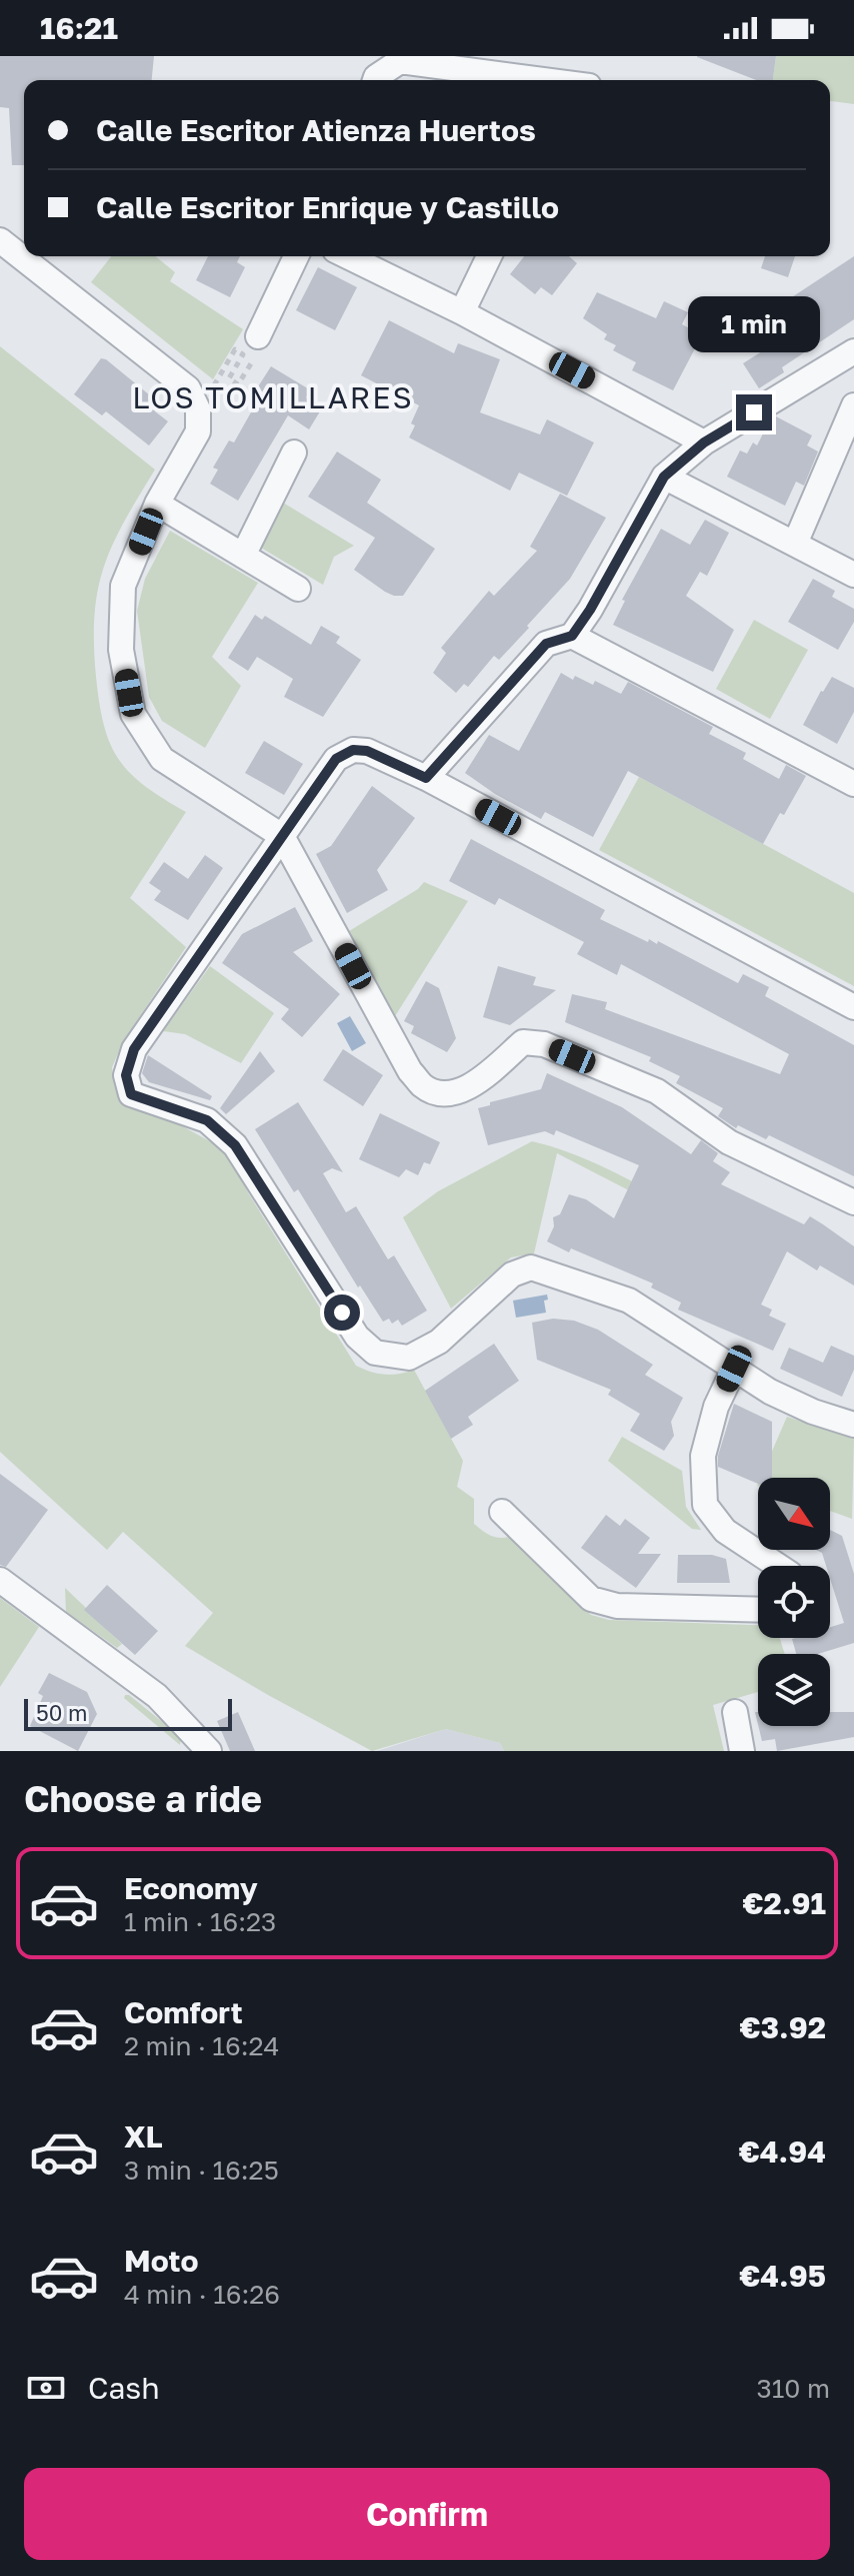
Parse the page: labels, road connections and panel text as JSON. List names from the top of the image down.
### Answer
{
  "districts": ["LOS TOMILLARES"],
  "scale_bar": "50 m",
  "north": "bottom right",
  "page": {
    "status": "16:21",
    "banner": ["Calle Escritor Atienza Huertos", "Calle Escritor Enrique y Castillo"],
    "bubble": "1 min",
    "scale": "50 m",
    "heading": "Choose a ride",
    "list": [
      {
        "name": "Economy",
        "note": "1 min · 16:23",
        "value": "€2.91"
      },
      {
        "name": "Comfort",
        "note": "2 min · 16:24",
        "value": "€3.92"
      },
      {
        "name": "XL",
        "note": "3 min · 16:25",
        "value": "€4.94"
      },
      {
        "name": "Moto",
        "note": "4 min · 16:26",
        "value": "€4.95"
      }
    ],
    "pay": ["Cash", "310 m"],
    "buttons": "Confirm"
  }
}
